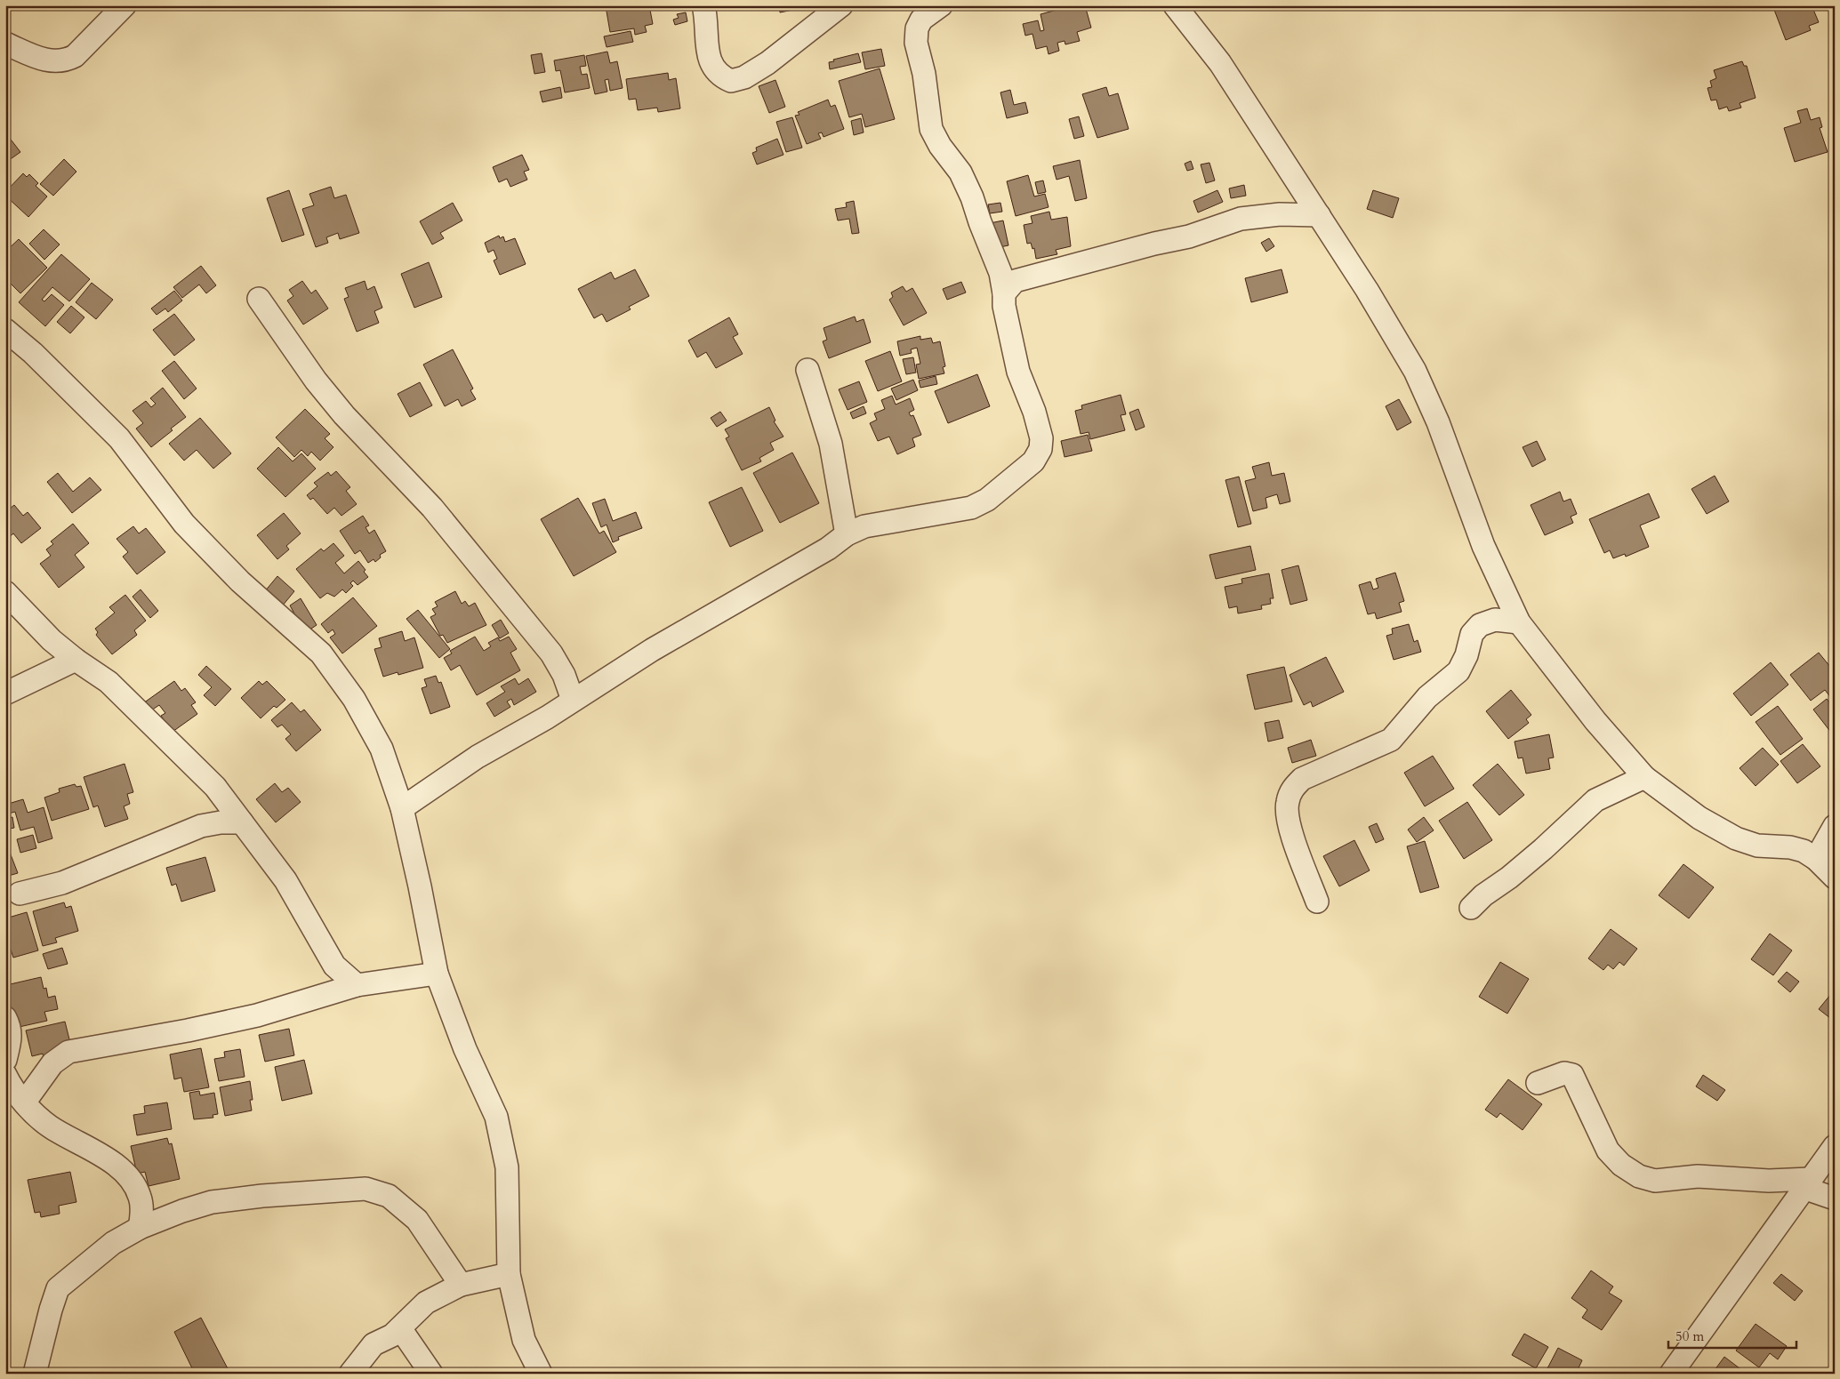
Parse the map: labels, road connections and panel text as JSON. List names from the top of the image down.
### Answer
{
  "scale_bar": "50 m"
}
